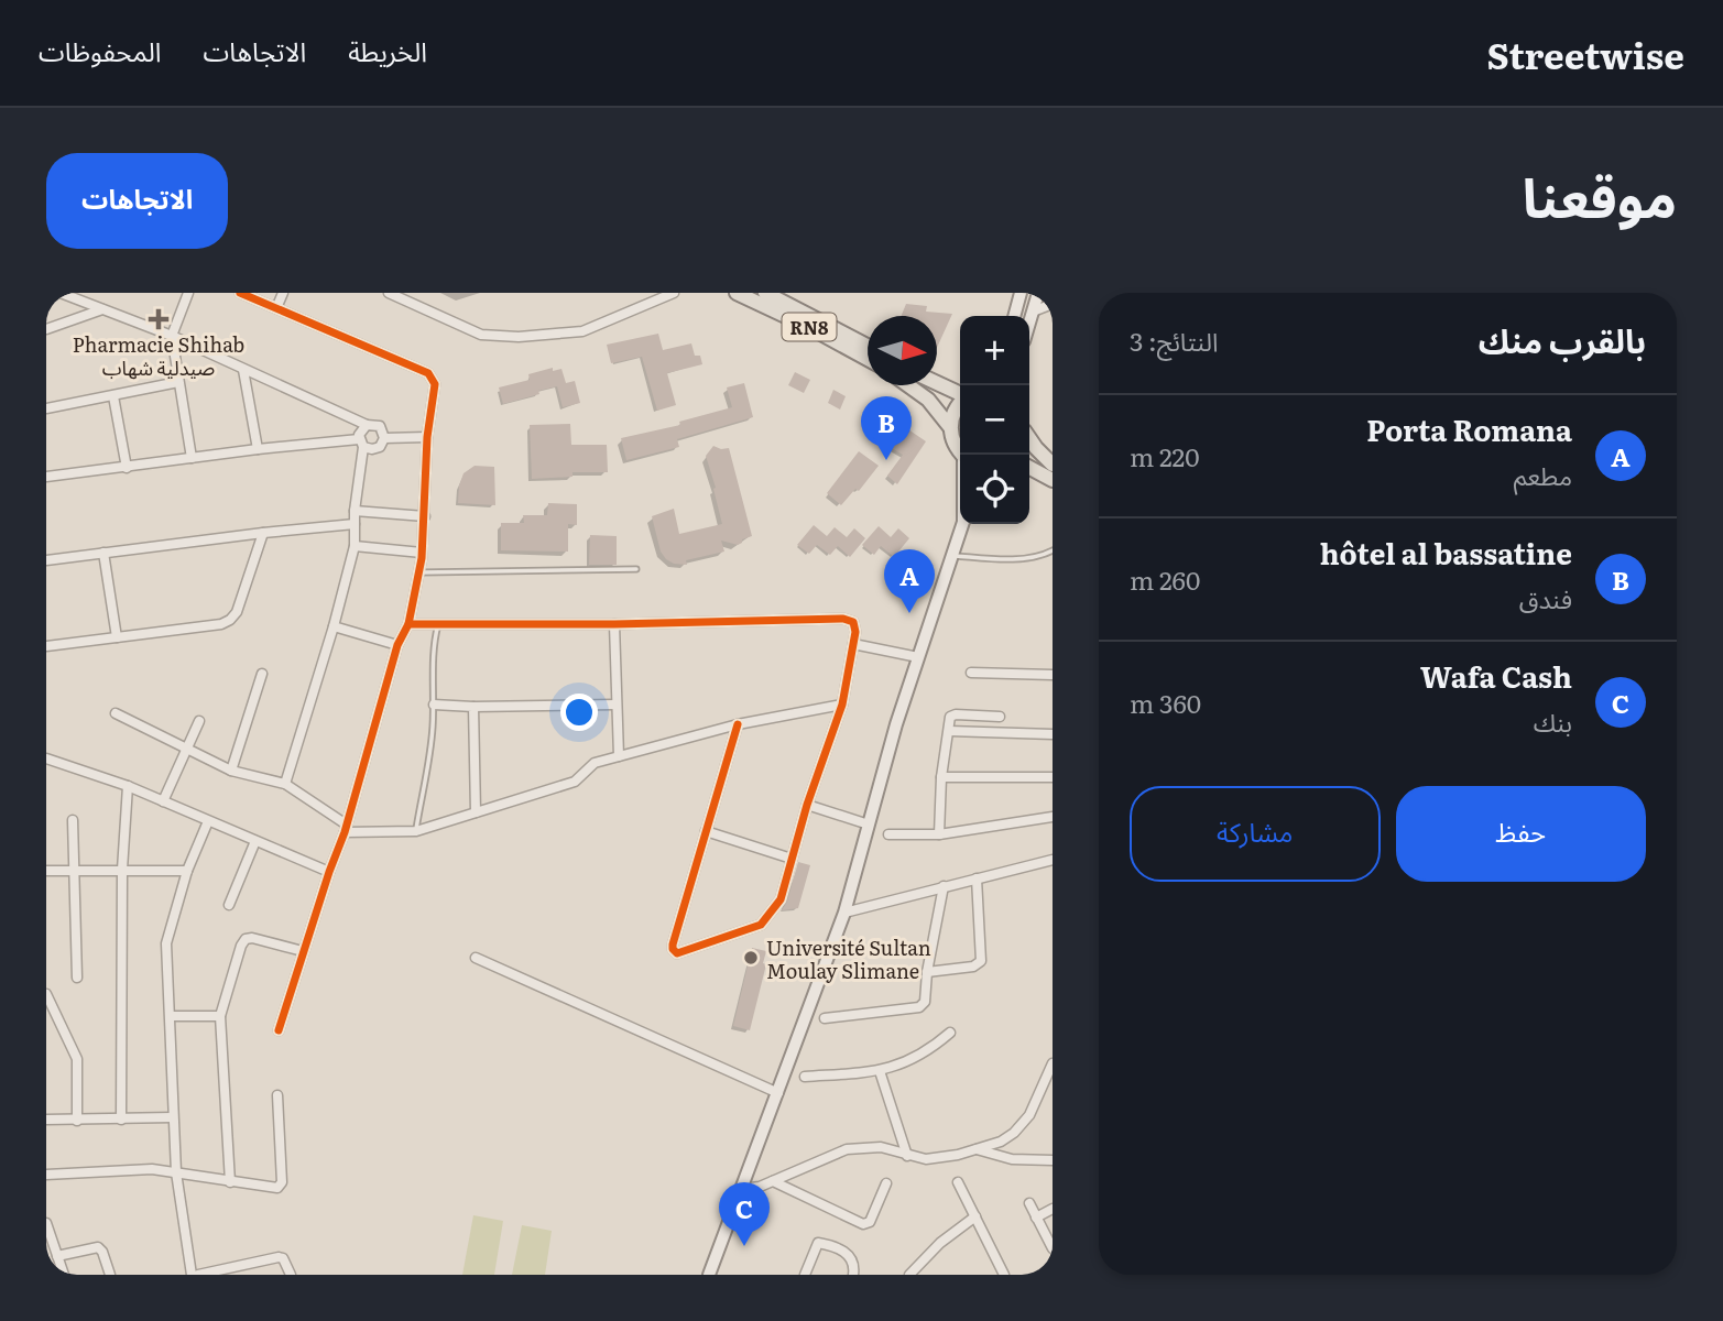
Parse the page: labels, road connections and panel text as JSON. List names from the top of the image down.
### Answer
{
  "streets": {
    "main road": ["RN8"]
  },
  "places": {
    "health": ["Pharmacie Shihab صيدلية شهاب"],
    "other": ["Université Sultan Moulay Slimane"]
  },
  "north": "right",
  "page": {
    "header": "Streetwise",
    "nav": ["الخريطة", "الاتجاهات", "المحفوظات"],
    "title": "موقعنا",
    "buttons": [
      "الاتجاهات",
      ["حفظ", "مشاركة"]
    ],
    "heading": ["بالقرب منك", "النتائج: 3"],
    "map_buttons": ["+", "−"],
    "list": [
      {
        "mark": "A",
        "name": "Porta Romana",
        "note": "مطعم",
        "value": "220 m"
      },
      {
        "mark": "B",
        "name": "hôtel al bassatine",
        "note": "فندق",
        "value": "260 m"
      },
      {
        "mark": "C",
        "name": "Wafa Cash",
        "note": "بنك",
        "value": "360 m"
      }
    ],
    "pins": ["B", "A", "C"]
  }
}
